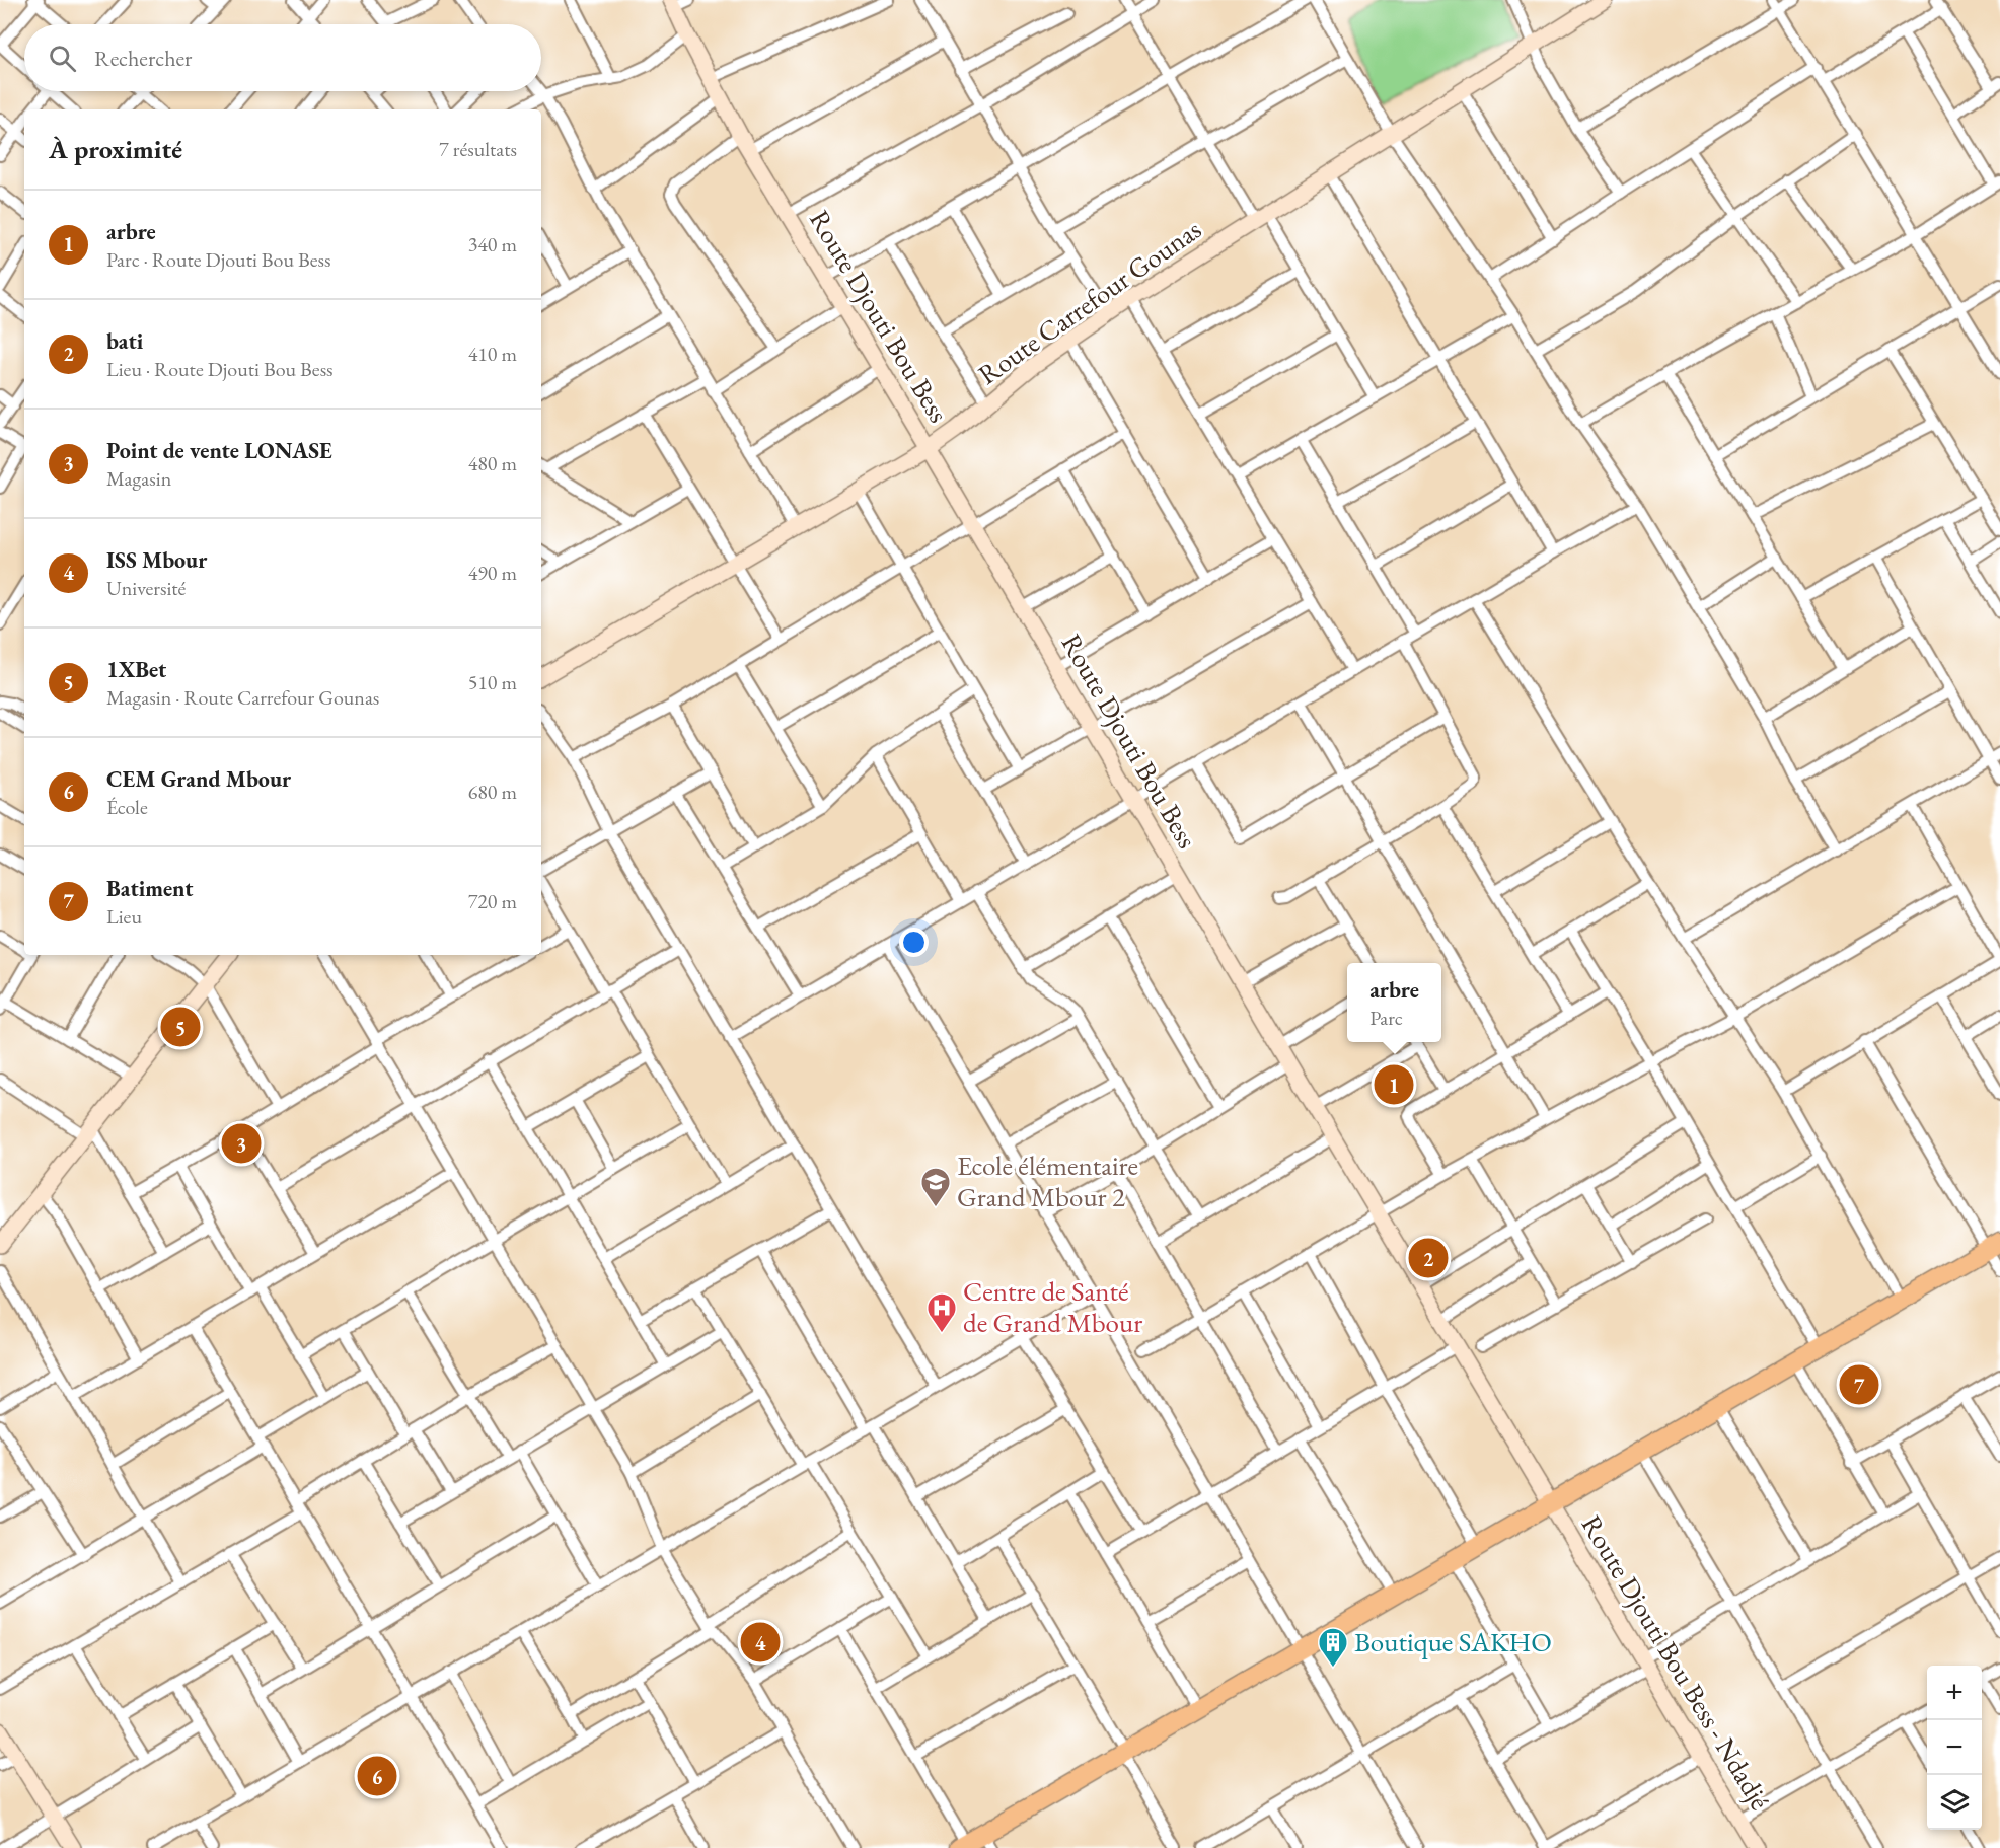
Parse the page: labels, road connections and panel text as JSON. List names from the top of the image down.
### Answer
{
  "streets": {
    "main road": ["Route Carrefour Gounas", "Route Djouti Bou Bess", "Route Djouti Bou Bess - Ndadjé"]
  },
  "crossings": [
    ["Route Carrefour Gounas", "Route Djouti Bou Bess"],
    ["Route Djouti Bou Bess", "Route Djouti Bou Bess - Ndadjé"]
  ],
  "places": {
    "school or university": ["Ecole élémentaire Grand Mbour 2"],
    "hospital": ["Centre de Santé de Grand Mbour"],
    "building": ["Boutique SAKHO"]
  },
  "page": {
    "search": "Rechercher",
    "heading": ["À proximité", "7 résultats"],
    "list": [
      {
        "mark": "1",
        "name": "arbre",
        "note": "Parc · Route Djouti Bou Bess",
        "value": "340 m"
      },
      {
        "mark": "2",
        "name": "bati",
        "note": "Lieu · Route Djouti Bou Bess",
        "value": "410 m"
      },
      {
        "mark": "3",
        "name": "Point de vente LONASE",
        "note": "Magasin",
        "value": "480 m"
      },
      {
        "mark": "4",
        "name": "ISS Mbour",
        "note": "Université",
        "value": "490 m"
      },
      {
        "mark": "5",
        "name": "1XBet",
        "note": "Magasin · Route Carrefour Gounas",
        "value": "510 m"
      },
      {
        "mark": "6",
        "name": "CEM Grand Mbour",
        "note": "École",
        "value": "680 m"
      },
      {
        "mark": "7",
        "name": "Batiment",
        "note": "Lieu",
        "value": "720 m"
      }
    ],
    "popup": ["arbre", "Parc"],
    "pins": [
      "5",
      "1",
      "3",
      "2",
      "7",
      "4",
      "6"
    ],
    "map_buttons": ["+", "−"]
  }
}
